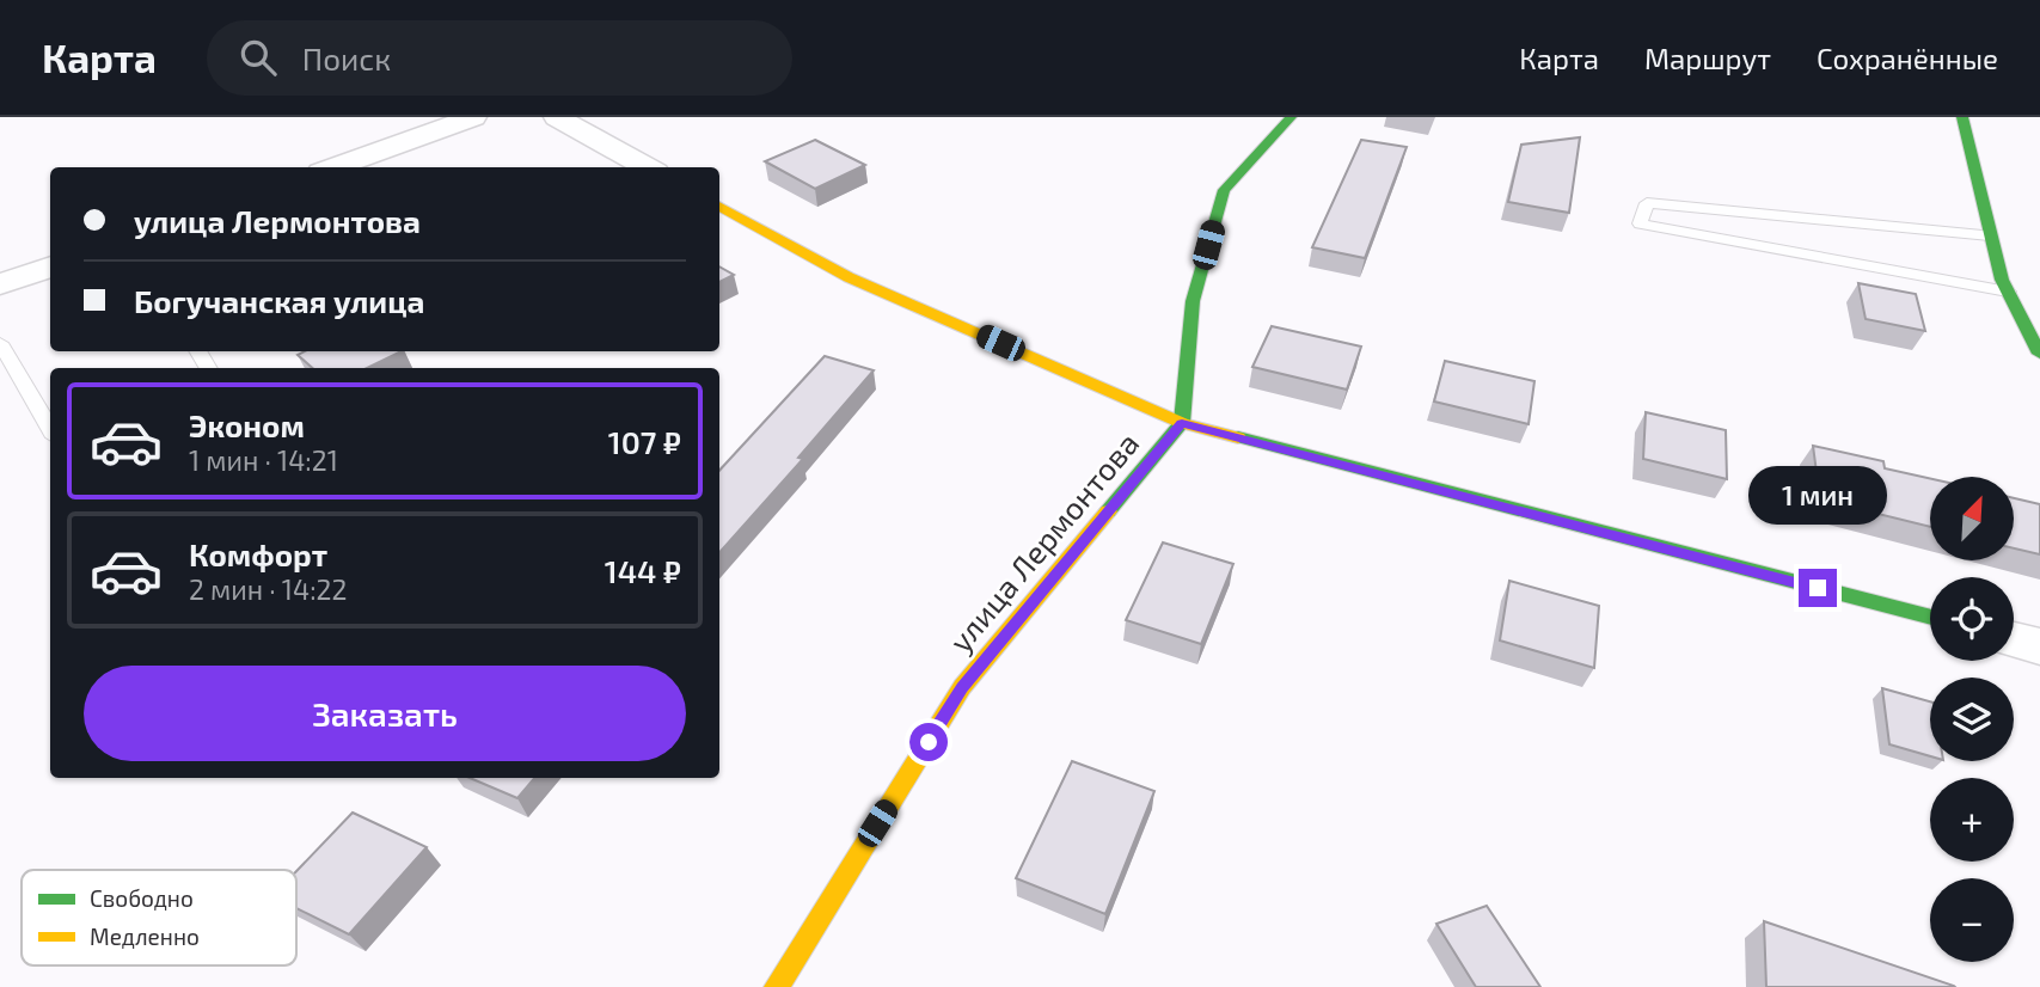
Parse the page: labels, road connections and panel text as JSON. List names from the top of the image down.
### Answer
{
  "streets": {
    "street": ["улица Лермонтова"]
  },
  "legend": ["Свободно", "Медленно"],
  "north": "top right",
  "page": {
    "header": "Карта",
    "search": "Поиск",
    "nav": ["Карта", "Маршрут", "Сохранённые"],
    "banner": ["улица Лермонтова", "Богучанская улица"],
    "list": [
      {
        "name": "Эконом",
        "note": "1 мин · 14:21",
        "value": "107 ₽"
      },
      {
        "name": "Комфорт",
        "note": "2 мин · 14:22",
        "value": "144 ₽"
      }
    ],
    "bubble": "1 мин",
    "map_buttons": ["+", "−"],
    "buttons": "Заказать"
  }
}
